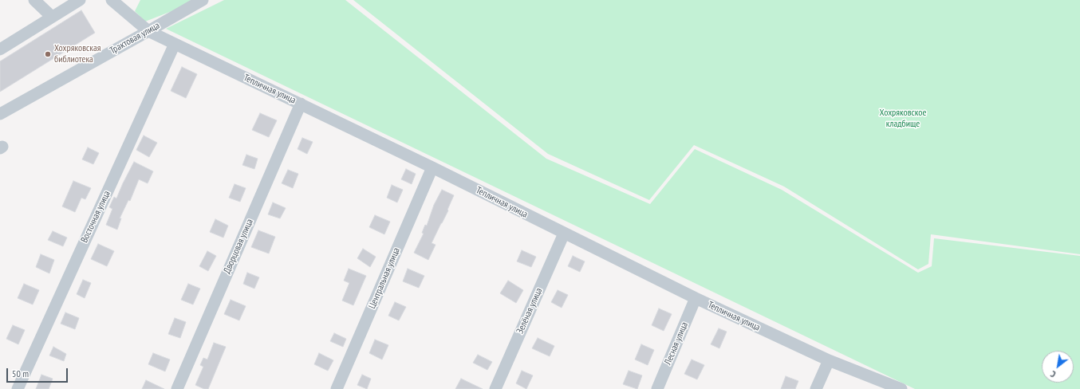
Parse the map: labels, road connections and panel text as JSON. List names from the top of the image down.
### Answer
{
  "streets": {
    "street": [
      "Трактовая улица",
      "Тепличная улица",
      "Восточная улица",
      "Дворцовая улица",
      "Центральная улица",
      "Зелёная улица",
      "Лесная улица"
    ]
  },
  "crossings": [
    ["Трактовая улица", "Тепличная улица"],
    ["Тепличная улица", "Восточная улица"],
    ["Тепличная улица", "Дворцовая улица"],
    ["Тепличная улица", "Центральная улица"],
    ["Тепличная улица", "Зелёная улица"],
    ["Тепличная улица", "Лесная улица"]
  ],
  "parks": ["Хохряковское кладбище"],
  "places": ["Хохряковская библиотека"],
  "scale_bar": "50 m",
  "north": "bottom left"
}
